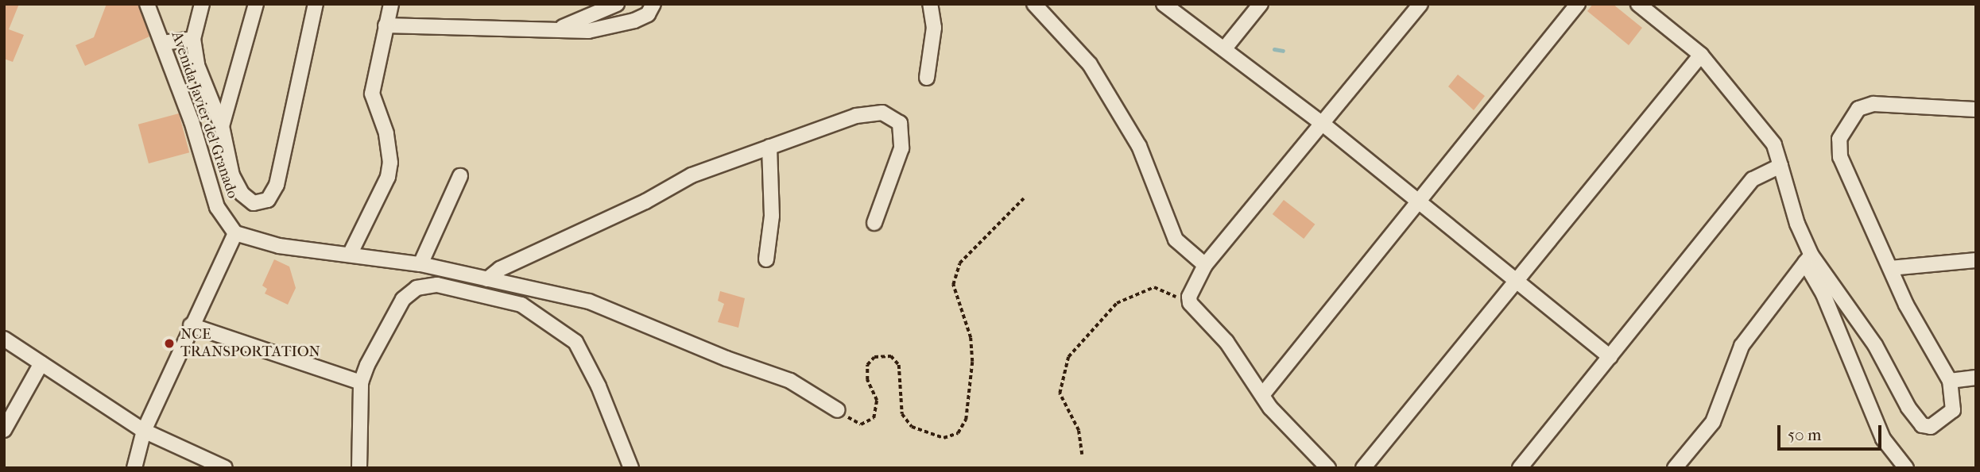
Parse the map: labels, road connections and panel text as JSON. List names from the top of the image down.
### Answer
{
  "streets": {
    "street": ["Avenida Javier del Granado"]
  },
  "places": ["NCE TRANSPORTATION"],
  "scale_bar": "50 m"
}
